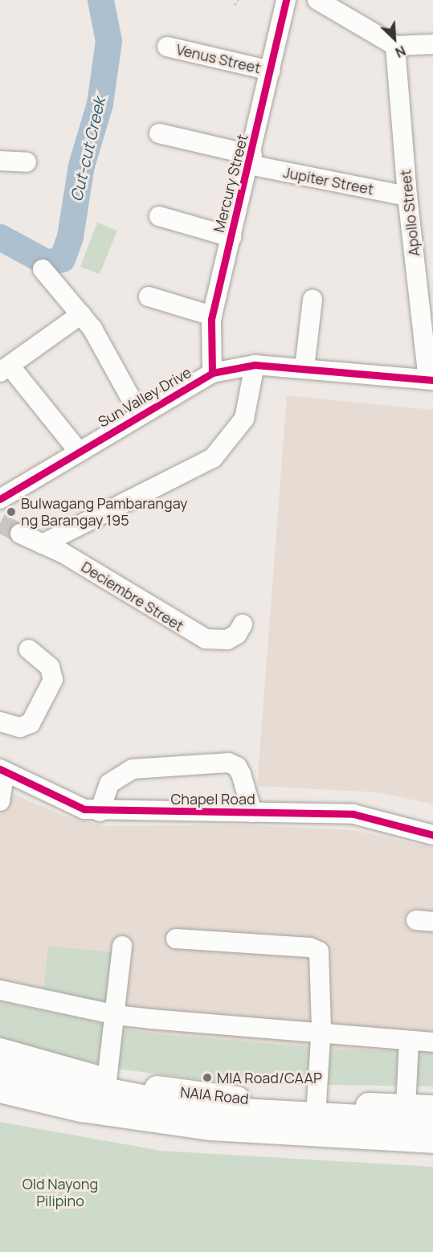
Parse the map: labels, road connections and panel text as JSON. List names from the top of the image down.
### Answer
{
  "streets": {
    "main road": ["NAIA Road"],
    "street": [
      "Venus Street",
      "Jupiter Street",
      "Mercury Street",
      "Apollo Street",
      "Sun Valley Drive",
      "Deciembre Street",
      "Chapel Road"
    ]
  },
  "crossings": [
    ["Venus Street", "Mercury Street"],
    ["Jupiter Street", "Mercury Street"],
    ["Jupiter Street", "Apollo Street"],
    ["Mercury Street", "Sun Valley Drive"],
    ["Apollo Street", "Sun Valley Drive"]
  ],
  "water": ["Cut-cut Creek"],
  "parks": ["Old Nayong Pilipino"],
  "places": ["Bulwagang Pambarangay ng Barangay 195", "MIA Road/CAAP"],
  "north": "bottom right"
}
